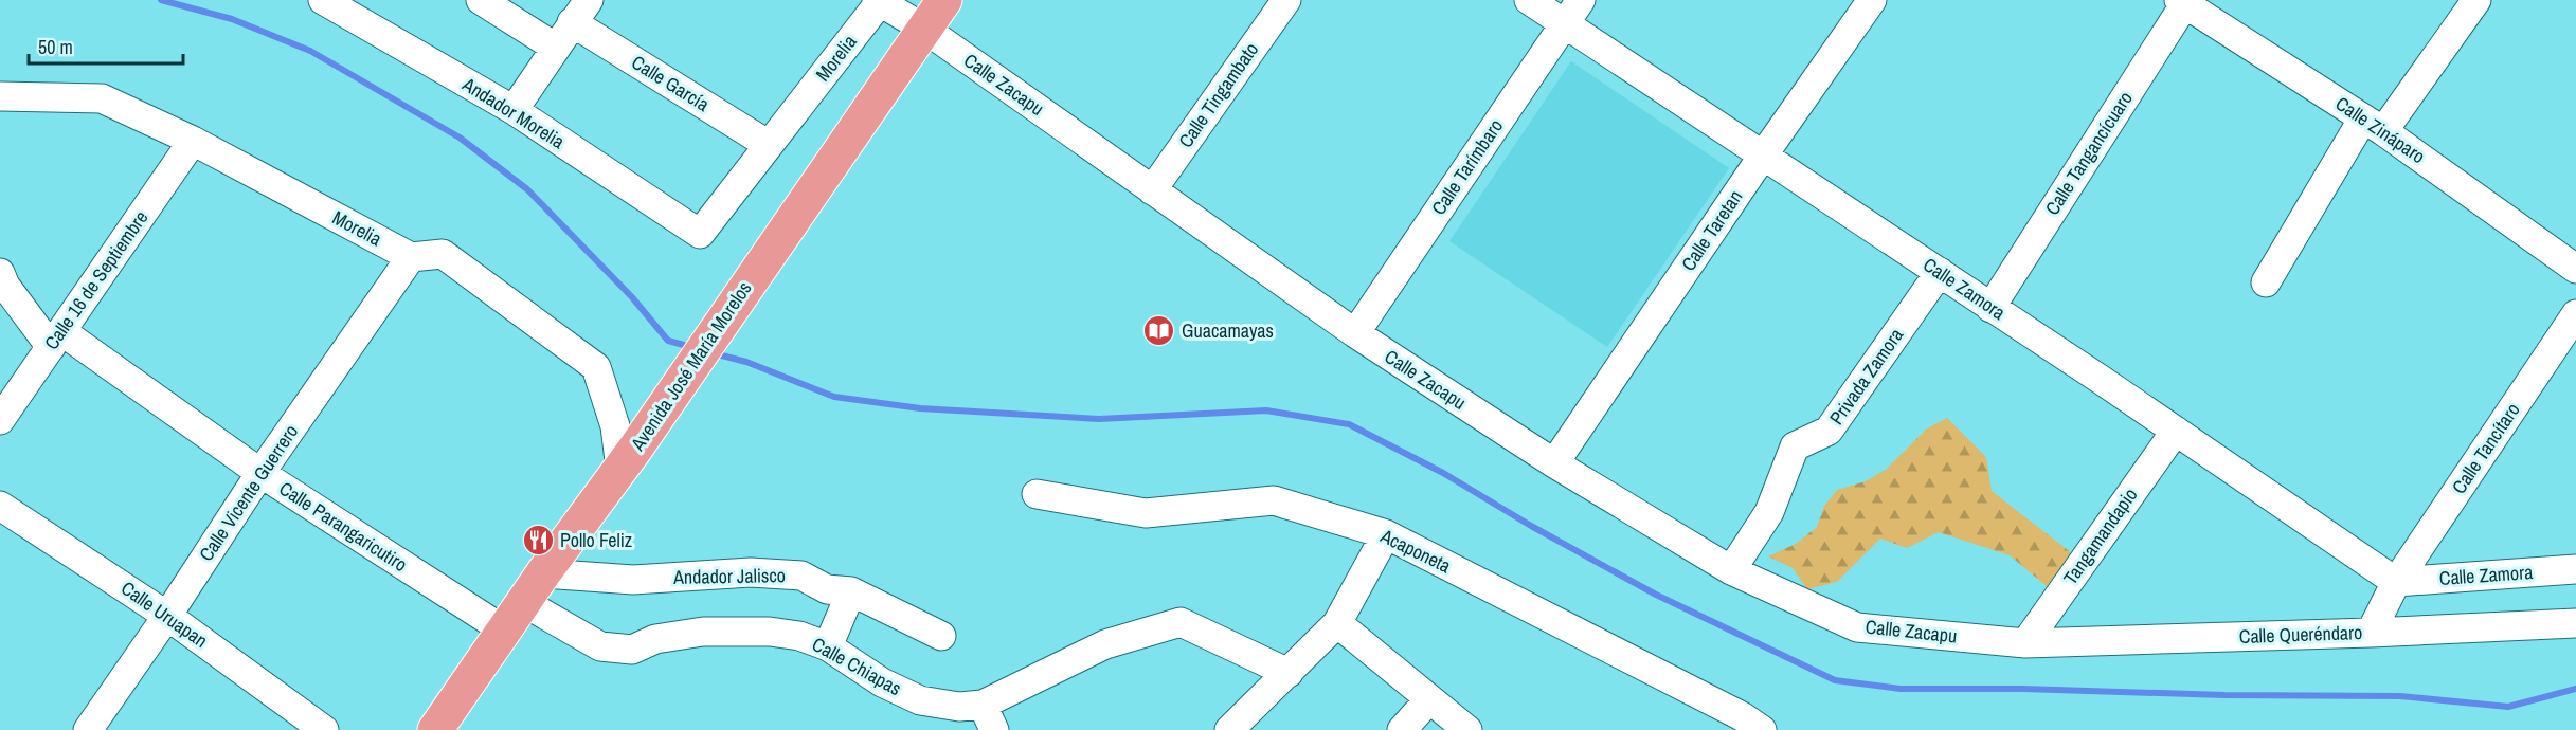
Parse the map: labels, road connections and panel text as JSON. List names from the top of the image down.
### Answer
{
  "streets": {
    "main road": ["Avenida José María Morelos"],
    "street": [
      "Morelia",
      "Calle García",
      "Calle Zacapu",
      "Calle Tingambato",
      "Andador Morelia",
      "Calle Zináparo",
      "Calle Tangancícuaro",
      "Calle Tarímbaro",
      "Calle Taretan",
      "Calle 16 de Septiembre",
      "Calle Zamora",
      "Privada Zamora",
      "Calle Tancítaro",
      "Calle Vicente Guerrero",
      "Calle Parangaricutiro",
      "Tangamandapio",
      "Acaponeta",
      "Andador Jalisco",
      "Calle Uruapan",
      "Calle Queréndaro",
      "Calle Chiapas"
    ]
  },
  "crossings": [
    ["Morelia", "Calle García"],
    ["Morelia", "Calle Zacapu"],
    ["Morelia", "Andador Morelia"],
    ["Morelia", "Calle 16 de Septiembre"],
    ["Morelia", "Calle Vicente Guerrero"],
    ["Calle Zacapu", "Calle Tingambato"],
    ["Calle Zacapu", "Calle Tarímbaro"],
    ["Calle Zacapu", "Calle Taretan"],
    ["Calle Zacapu", "Avenida José María Morelos"],
    ["Calle Zacapu", "Privada Zamora"],
    ["Calle Zacapu", "Tangamandapio"],
    ["Calle Zacapu", "Calle Queréndaro"],
    ["Calle Zináparo", "Calle Tangancícuaro"],
    ["Calle Tangancícuaro", "Calle Zamora"],
    ["Calle Tarímbaro", "Calle Zamora"],
    ["Calle Taretan", "Calle Zamora"],
    ["Calle 16 de Septiembre", "Calle Parangaricutiro"],
    ["Calle Zamora", "Privada Zamora"],
    ["Calle Zamora", "Calle Tancítaro"],
    ["Calle Zamora", "Tangamandapio"],
    ["Avenida José María Morelos", "Calle Parangaricutiro"],
    ["Avenida José María Morelos", "Andador Jalisco"],
    ["Avenida José María Morelos", "Calle Chiapas"],
    ["Calle Vicente Guerrero", "Calle Parangaricutiro"],
    ["Calle Vicente Guerrero", "Calle Uruapan"],
    ["Tangamandapio", "Calle Queréndaro"]
  ],
  "places": {
    "library": ["Guacamayas"],
    "restaurant": ["Pollo Feliz"]
  },
  "scale_bar": "50 m"
}
